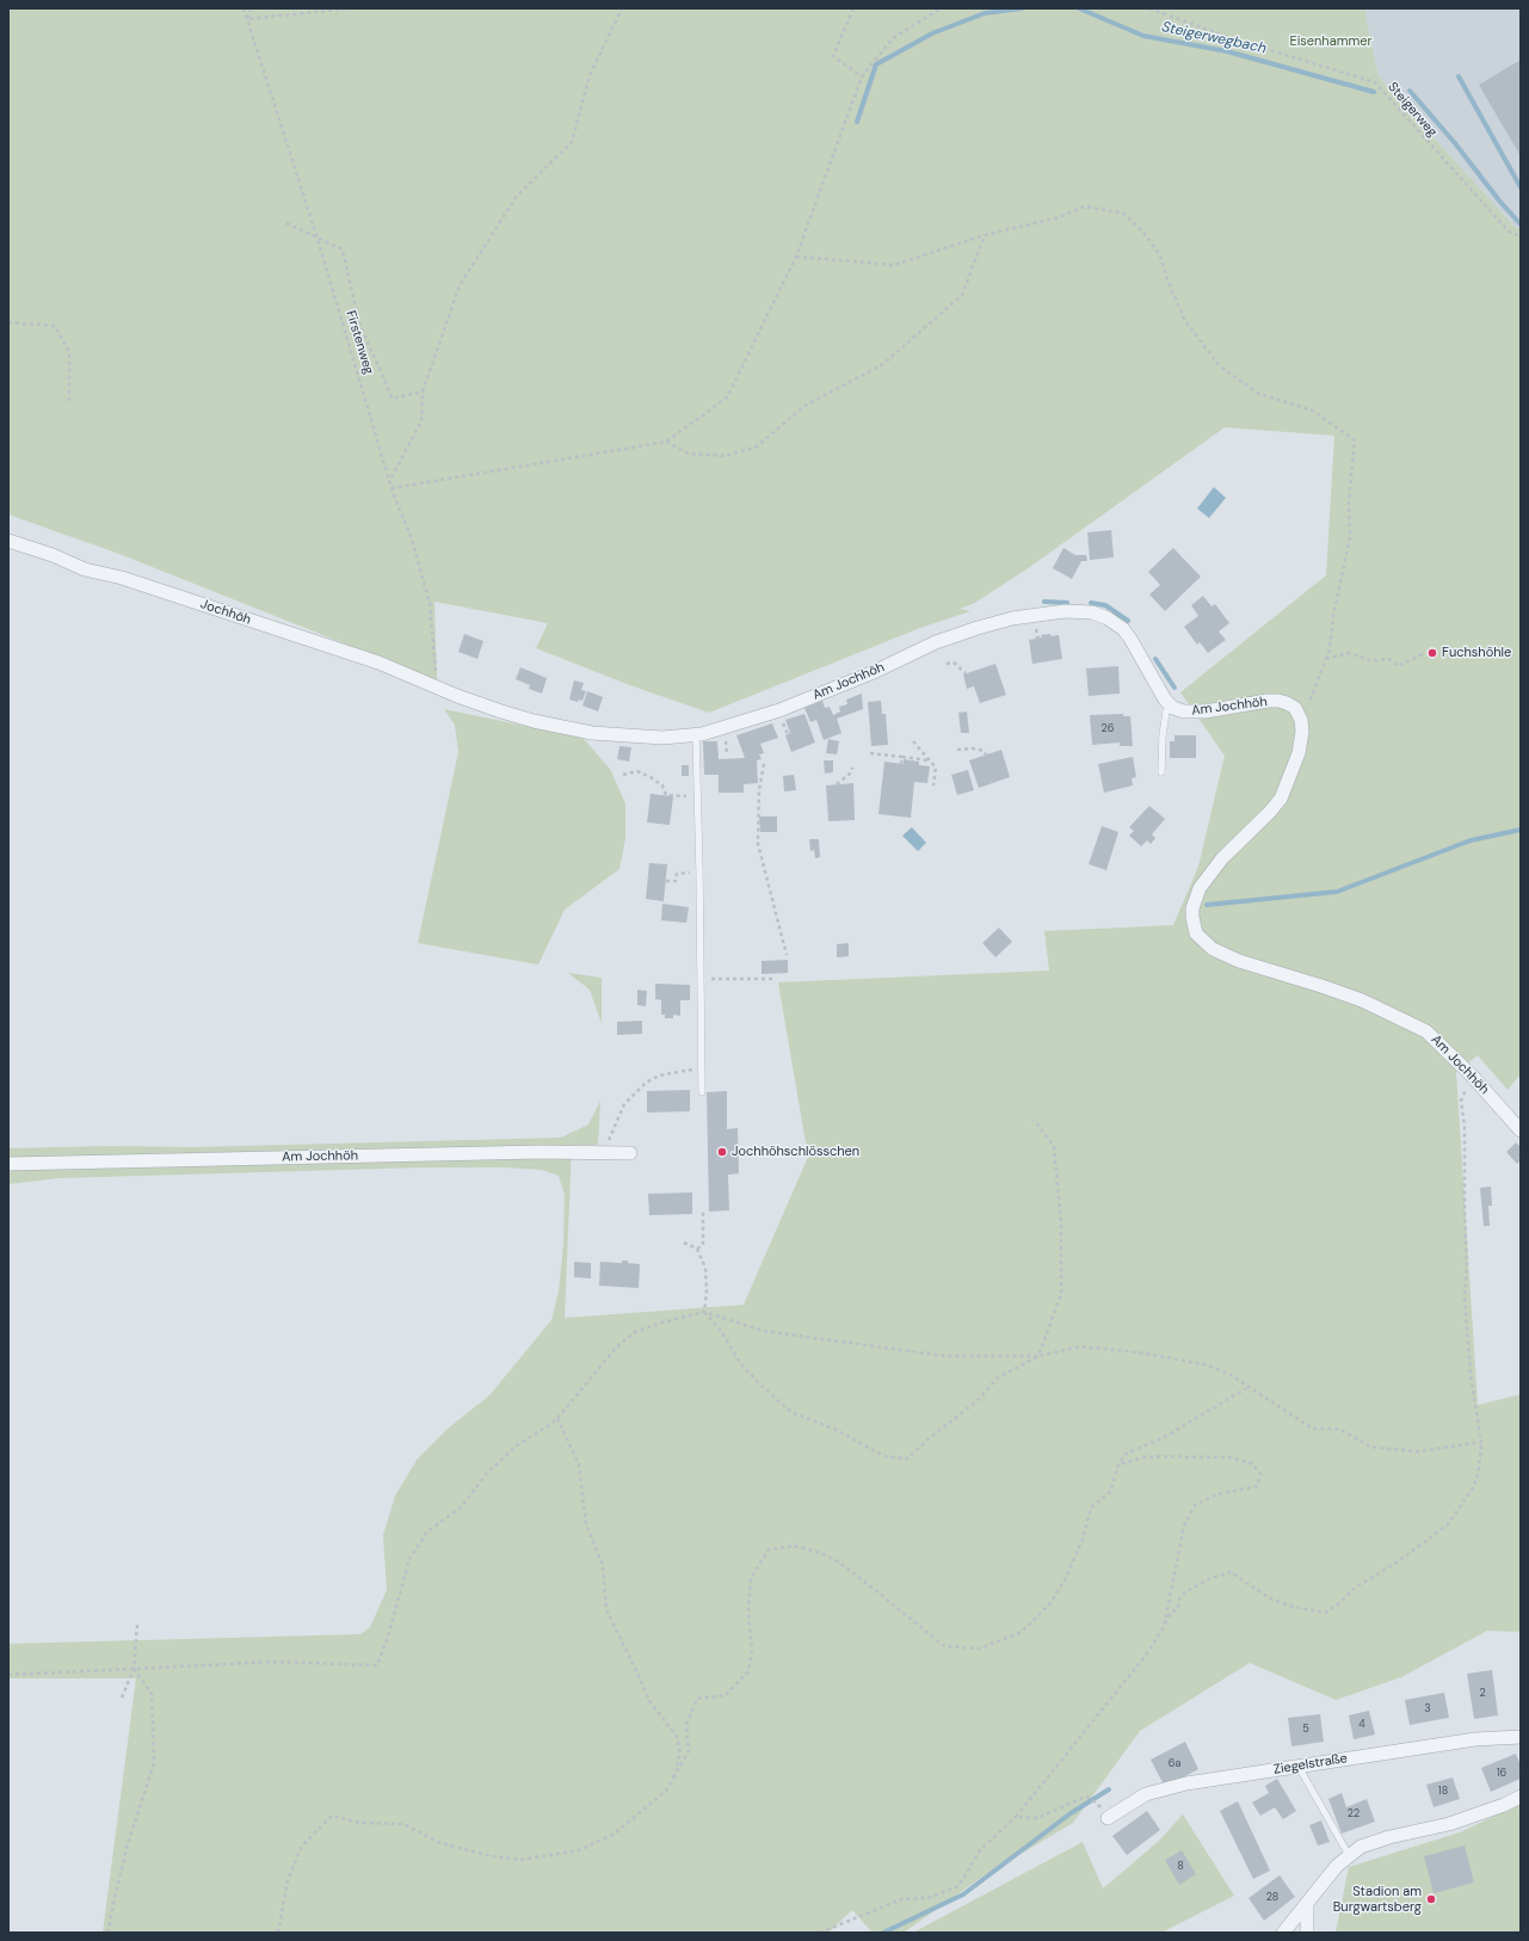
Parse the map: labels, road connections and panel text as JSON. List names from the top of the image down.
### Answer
{
  "streets": {
    "street": ["Jochhöh", "Am Jochhöh", "Ziegelstraße"],
    "path": ["Steigerweg", "Firstenweg"]
  },
  "crossings": [
    ["Firstenweg", "Jochhöh"],
    ["Firstenweg", "Am Jochhöh"],
    ["Jochhöh", "Am Jochhöh"]
  ],
  "water": ["Steigerwegbach"],
  "parks": ["Eisenhammer"],
  "places": ["Fuchshöhle", "Jochhöhschlösschen", "Stadion am Burgwartsberg"],
  "house_numbers": [
    "26",
    "2",
    "3",
    "4",
    "5",
    "6a",
    "16",
    "18",
    "22",
    "8",
    "28"
  ]
}
